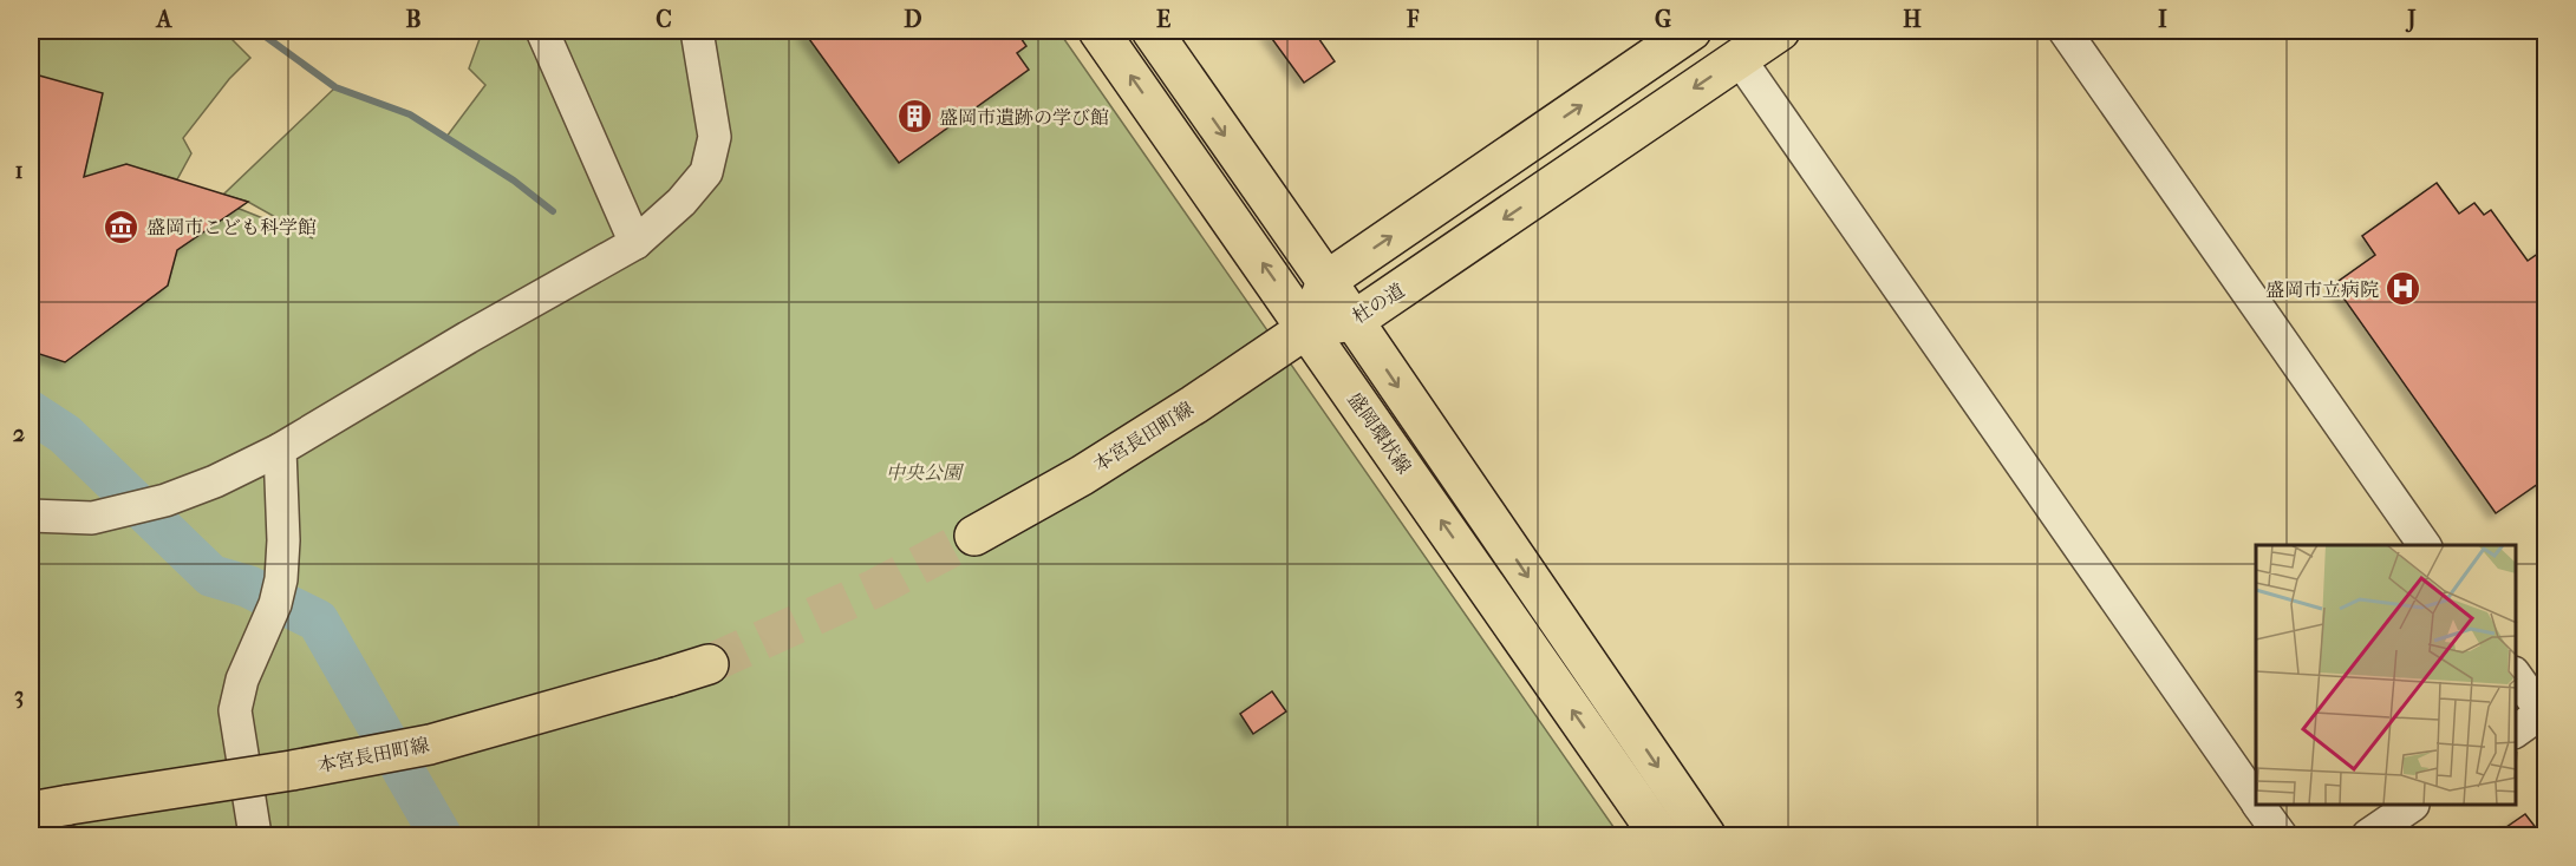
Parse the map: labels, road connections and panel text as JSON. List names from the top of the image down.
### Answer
{
  "streets": {
    "main road": ["杜の道", "盛岡環状線", "本宮長田町線"]
  },
  "crossings": [
    ["杜の道", "盛岡環状線"],
    ["杜の道", "本宮長田町線"],
    ["盛岡環状線", "本宮長田町線"]
  ],
  "parks": ["中央公園"],
  "places": {
    "building": ["盛岡市遺跡の学び館"],
    "museum": ["盛岡市こども科学館"],
    "hospital": ["盛岡市立病院"]
  },
  "grid": {
    "columns": [
      "A",
      "B",
      "C",
      "D",
      "E",
      "F",
      "G",
      "H",
      "I",
      "J"
    ],
    "rows": ["1", "2", "3"]
  }
}
